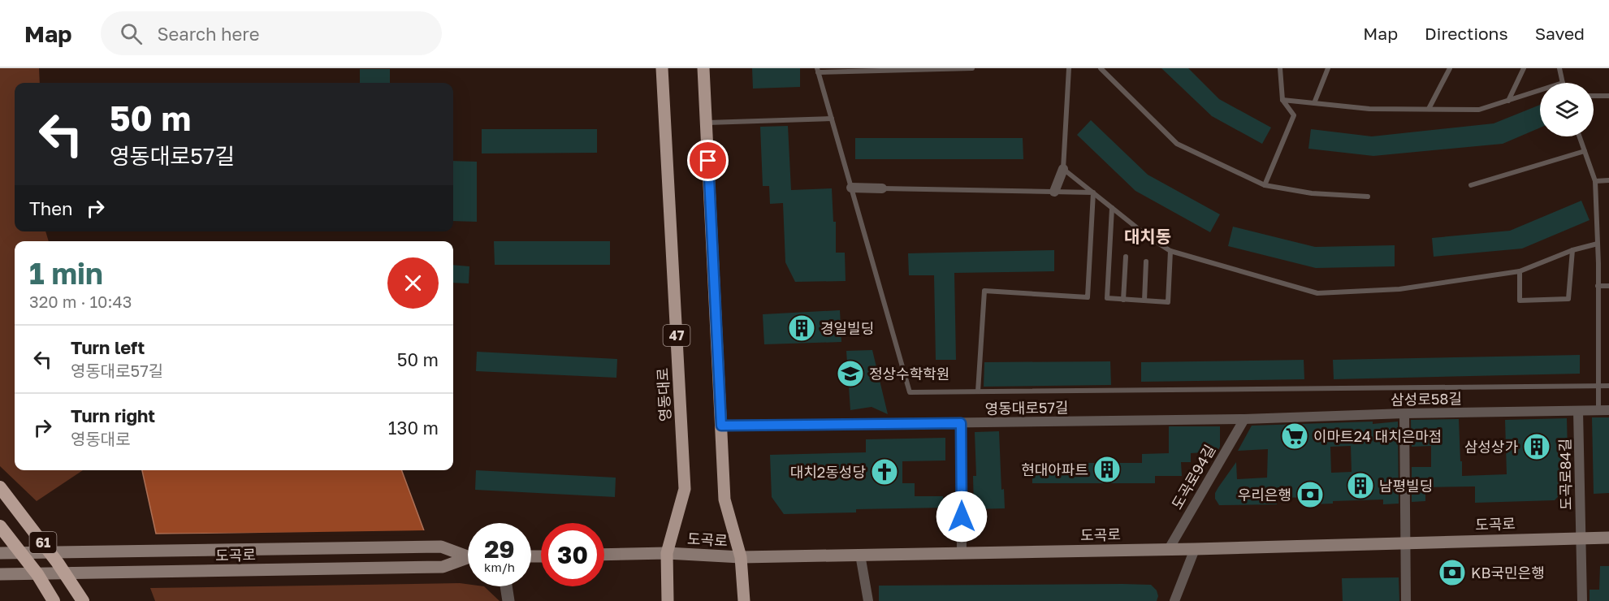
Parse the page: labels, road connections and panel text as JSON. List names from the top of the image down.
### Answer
{
  "streets": {
    "highway": ["61"],
    "main road": ["47", "영동대로", "도곡로"],
    "street": [
      "삼성로58길",
      "영동대로57길",
      "도곡로84길",
      "도곡로94길"
    ]
  },
  "crossings": [
    ["영동대로", "도곡로"],
    ["삼성로58길", "영동대로57길"],
    ["삼성로58길", "도곡로84길"],
    ["삼성로58길", "도곡로94길"],
    ["영동대로57길", "도곡로94길"],
    ["도곡로84길", "도곡로"],
    ["도곡로94길", "도곡로"]
  ],
  "districts": ["대치동"],
  "places": {
    "building": [
      "경일빌딩",
      "삼성상가",
      "현대아파트",
      "남평빌딩"
    ],
    "school or university": ["정상수학학원"],
    "supermarket": ["이마트24 대치은마점"],
    "church": ["대치2동성당"],
    "bank": ["우리은행", "KB국민은행"]
  },
  "page": {
    "header": "Map",
    "search": "Search here",
    "nav": ["Map", "Directions", "Saved"],
    "turn": ["50 m", "영동대로57길"],
    "then": "Then",
    "heading": ["1 min", "320 m · 10:43"],
    "list": [
      {
        "name": "Turn left",
        "note": "영동대로57길",
        "value": "50 m"
      },
      {
        "name": "Turn right",
        "note": "영동대로",
        "value": "130 m"
      }
    ],
    "speed": "29 km/h",
    "limit": "30"
  }
}
